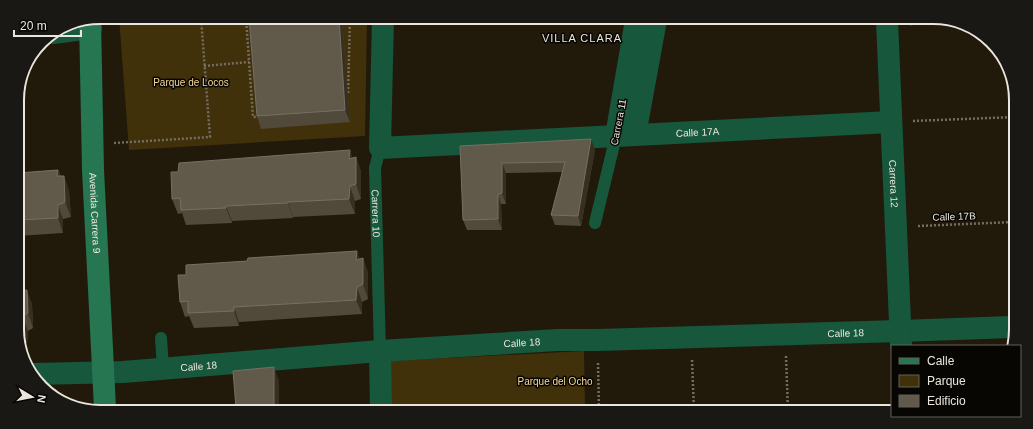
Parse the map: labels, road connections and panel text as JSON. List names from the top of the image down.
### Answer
{
  "streets": {
    "main road": ["Avenida Carrera 9"],
    "street": [
      "Carrera 11",
      "Calle 17A",
      "Carrera 12",
      "Carrera 10",
      "Calle 18"
    ],
    "path": ["Calle 17B"]
  },
  "crossings": [
    ["Carrera 11", "Calle 17A"],
    ["Calle 17A", "Carrera 12"],
    ["Calle 17A", "Carrera 10"],
    ["Carrera 12", "Calle 17B"],
    ["Carrera 12", "Calle 18"],
    ["Avenida Carrera 9", "Calle 18"],
    ["Carrera 10", "Calle 18"]
  ],
  "districts": ["VILLA CLARA"],
  "parks": ["Parque de Locos", "Parque del Ocho"],
  "legend": ["Calle", "Parque", "Edificio"],
  "scale_bar": "20 m",
  "north": "right"
}
